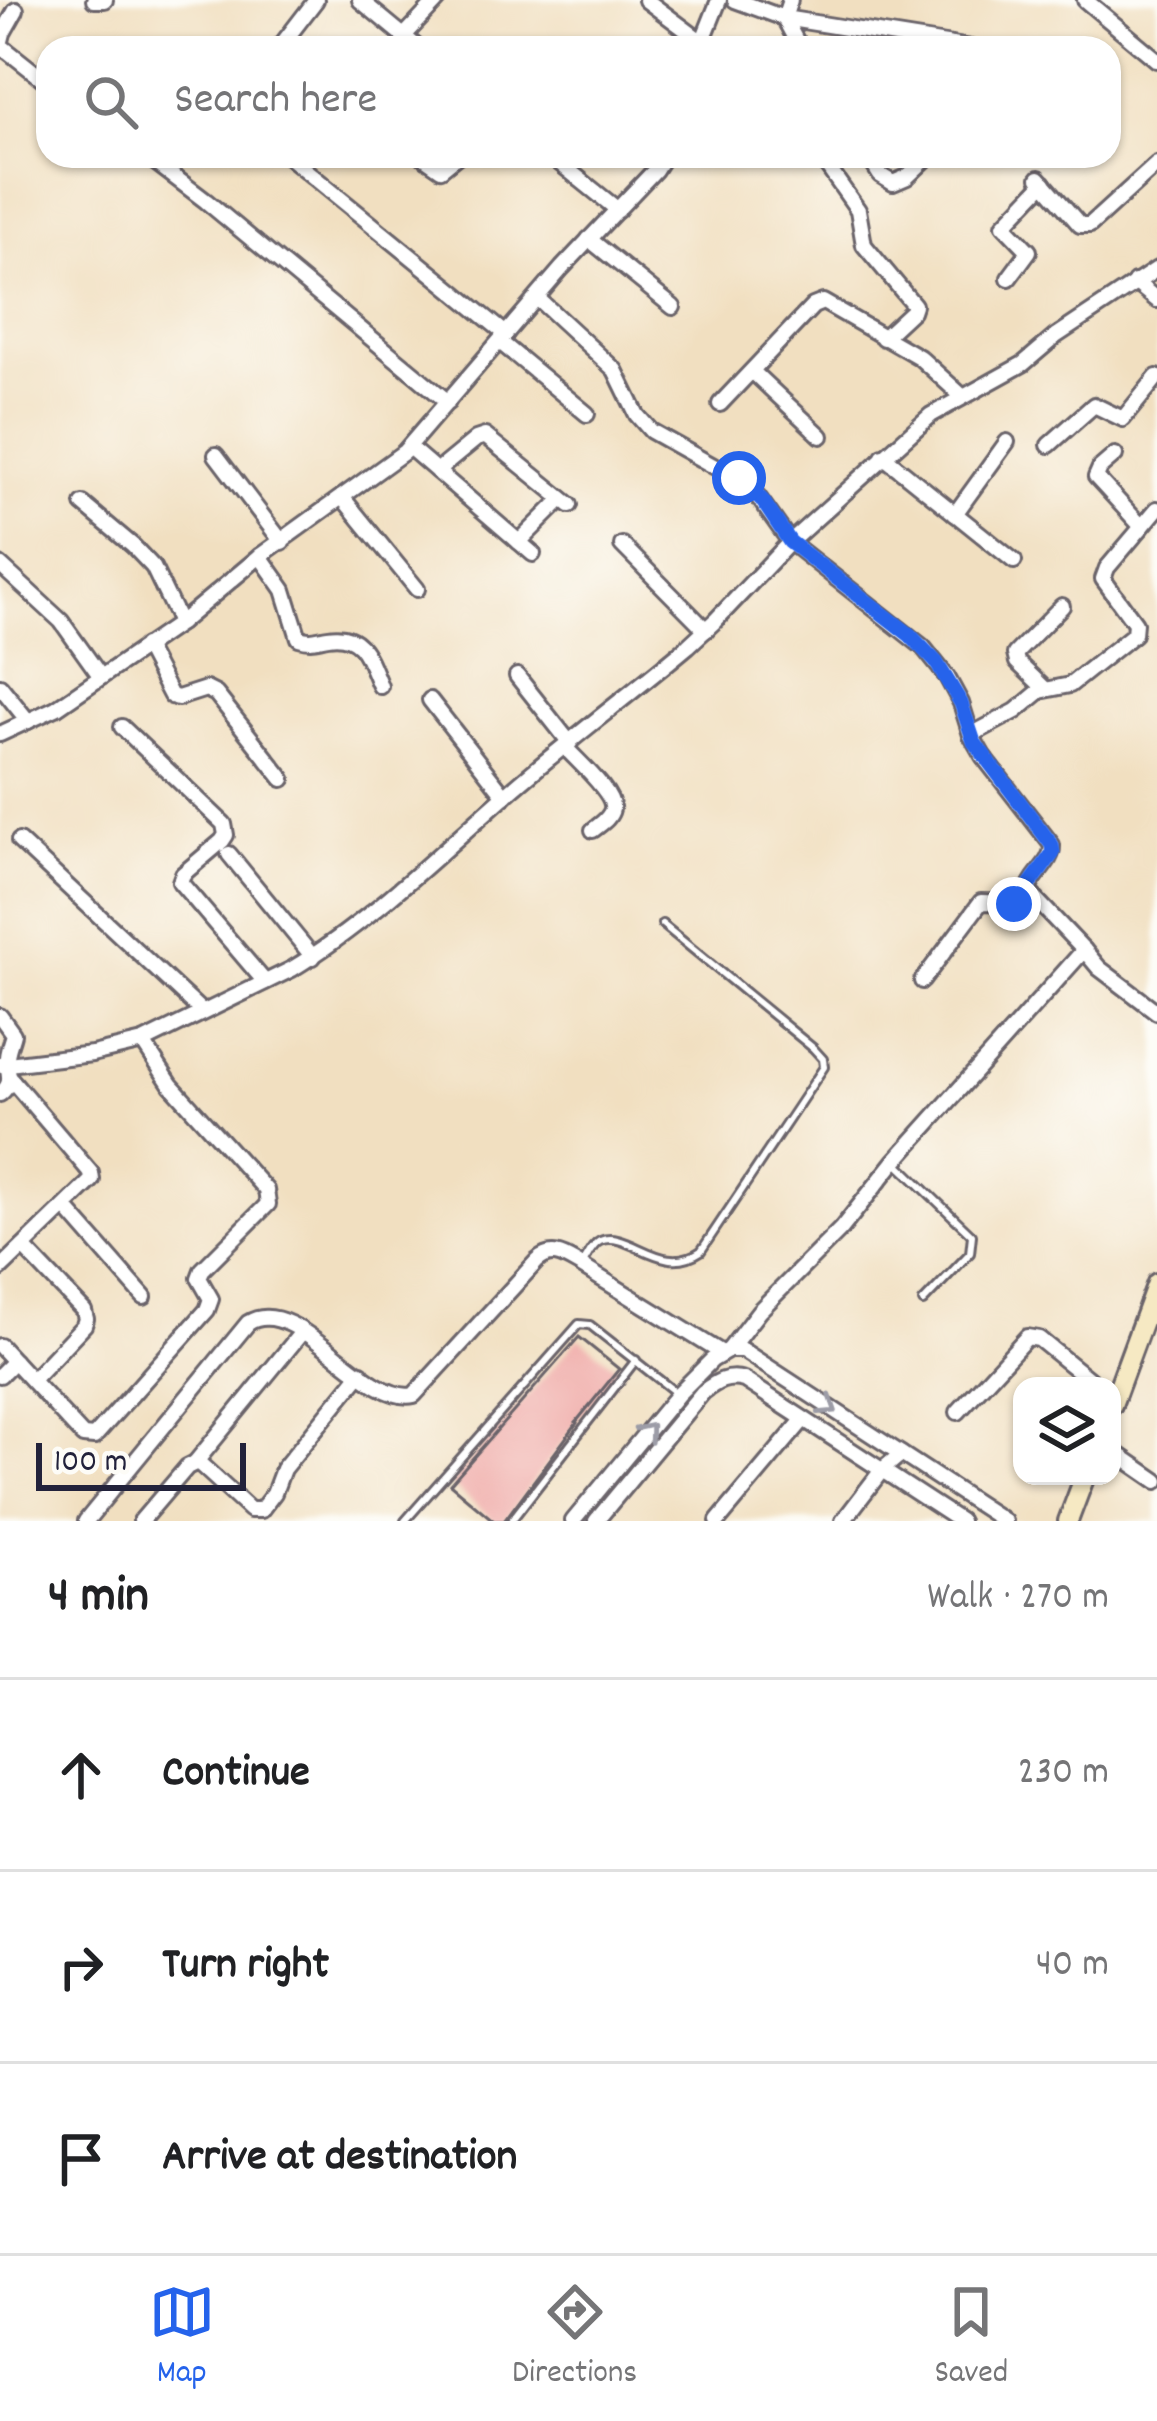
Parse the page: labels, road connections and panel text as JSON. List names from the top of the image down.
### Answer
{
  "scale_bar": "100 m",
  "page": {
    "search": "Search here",
    "scale": "100 m",
    "heading": ["4 min", "Walk · 270 m"],
    "list": [
      ["Continue", "230 m"],
      ["Turn right", "40 m"],
      "Arrive at destination"
    ],
    "nav": ["Map", "Directions", "Saved"]
  }
}
